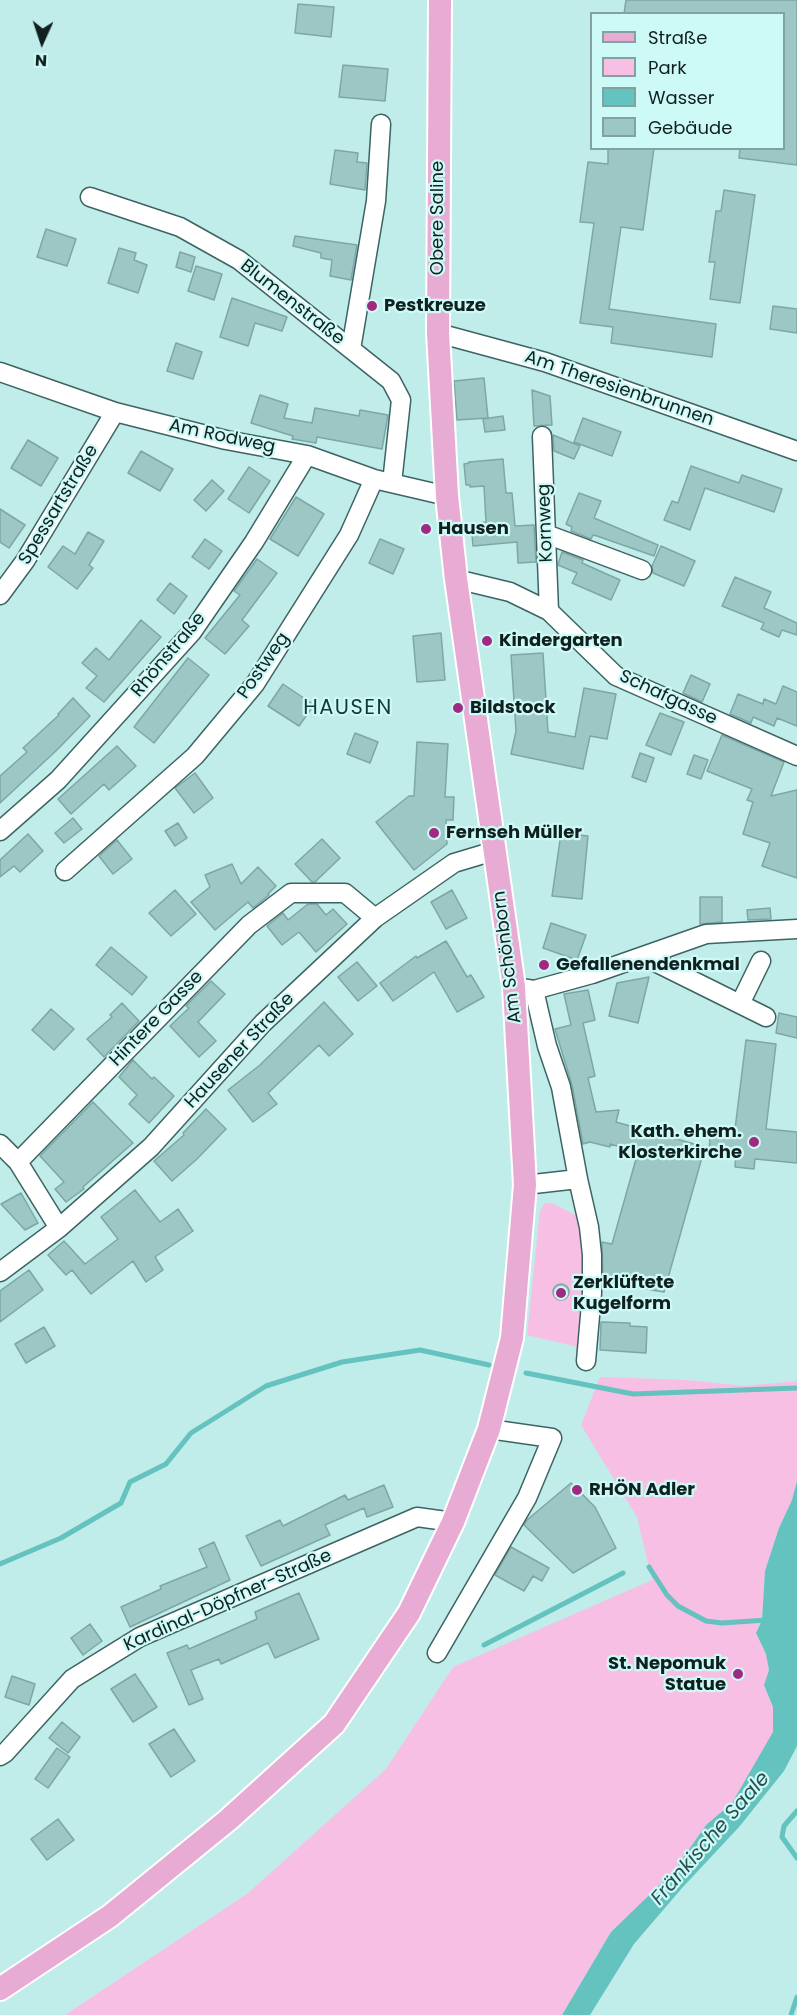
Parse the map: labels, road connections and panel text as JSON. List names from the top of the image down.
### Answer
{
  "streets": {
    "main road": ["Obere Saline", "Am Schönborn"],
    "street": [
      "Blumenstraße",
      "Am Theresienbrunnen",
      "Am Rodweg",
      "Spessartstraße",
      "Kornweg",
      "Rhönstraße",
      "Postweg",
      "Schafgasse",
      "Hintere Gasse",
      "Hausener Straße",
      "Kardinal-Döpfner-Straße"
    ]
  },
  "crossings": [
    ["Obere Saline", "Am Theresienbrunnen"],
    ["Obere Saline", "Am Rodweg"],
    ["Obere Saline", "Schafgasse"],
    ["Obere Saline", "Am Schönborn"],
    ["Blumenstraße", "Am Rodweg"],
    ["Am Rodweg", "Spessartstraße"],
    ["Am Rodweg", "Rhönstraße"],
    ["Am Rodweg", "Postweg"],
    ["Kornweg", "Schafgasse"],
    ["Schafgasse", "Am Schönborn"],
    ["Am Schönborn", "Hausener Straße"],
    ["Am Schönborn", "Kardinal-Döpfner-Straße"],
    ["Hintere Gasse", "Hausener Straße"]
  ],
  "districts": ["HAUSEN"],
  "water": ["Fränkische Saale"],
  "places": [
    "Pestkreuze",
    "Hausen",
    "Kindergarten",
    "Bildstock",
    "Fernseh Müller",
    "Gefallenendenkmal",
    "Kath. ehem. Klosterkirche",
    "Zerklüftete Kugelform",
    "RHÖN Adler",
    "St. Nepomuk Statue"
  ],
  "legend": [
    "Straße",
    "Park",
    "Wasser",
    "Gebäude"
  ],
  "north": "bottom"
}
